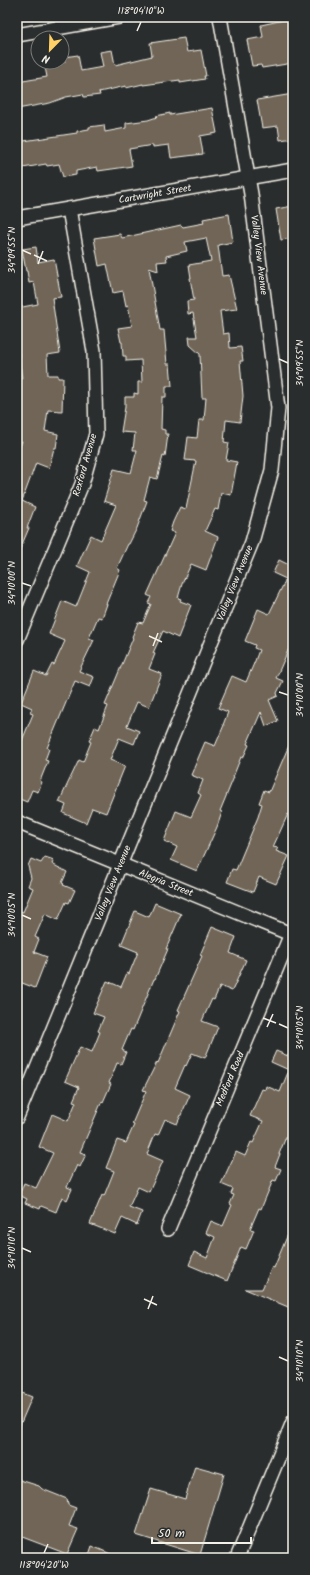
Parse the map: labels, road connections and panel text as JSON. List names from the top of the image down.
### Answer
{
  "streets": {
    "street": [
      "Cartwright Street",
      "Valley View Avenue",
      "Rexford Avenue",
      "Alegria Street",
      "Medford Road"
    ]
  },
  "crossings": [
    ["Cartwright Street", "Valley View Avenue"],
    ["Cartwright Street", "Rexford Avenue"],
    ["Valley View Avenue", "Alegria Street"],
    ["Alegria Street", "Medford Road"]
  ],
  "scale_bar": "50 m",
  "north": "bottom left",
  "coordinates": [
    "118°04'10\"W",
    "34°09'55\"N",
    "34°10'00\"N",
    "34°10'05\"N",
    "34°10'10\"N",
    "118°04'20\"W"
  ]
}
